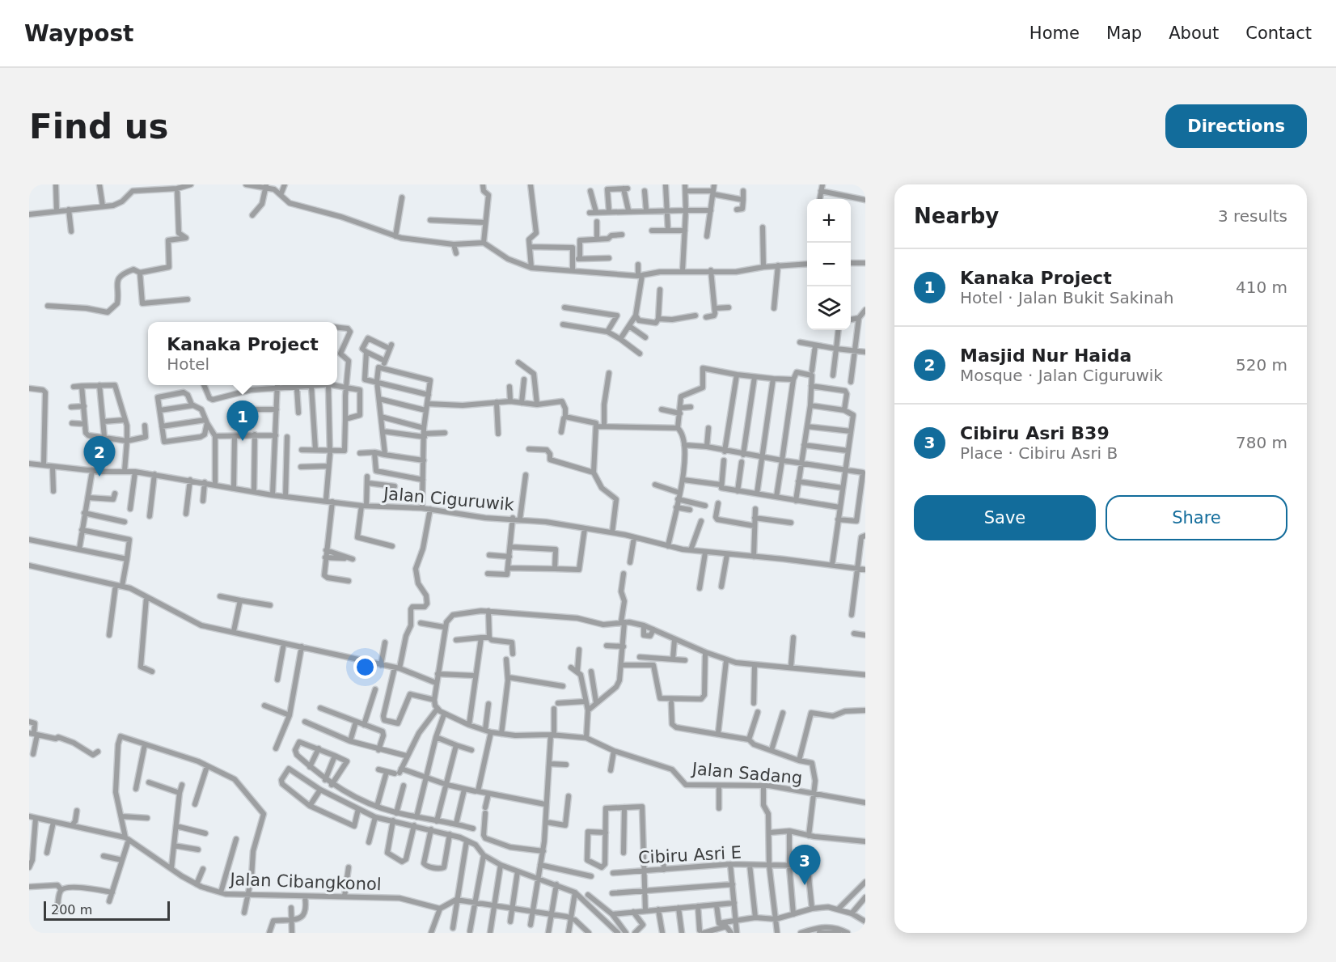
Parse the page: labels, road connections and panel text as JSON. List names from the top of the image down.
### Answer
{
  "streets": {
    "street": [
      "Jalan Ciguruwik",
      "Jalan Sadang",
      "Cibiru Asri E",
      "Jalan Cibangkonol"
    ]
  },
  "scale_bar": "200 m",
  "page": {
    "header": "Waypost",
    "nav": [
      "Home",
      "Map",
      "About",
      "Contact"
    ],
    "buttons": [
      "Directions",
      ["Save", "Share"]
    ],
    "title": "Find us",
    "heading": ["Nearby", "3 results"],
    "map_buttons": ["+", "−"],
    "list": [
      {
        "mark": "1",
        "name": "Kanaka Project",
        "note": "Hotel · Jalan Bukit Sakinah",
        "value": "410 m"
      },
      {
        "mark": "2",
        "name": "Masjid Nur Haida",
        "note": "Mosque · Jalan Ciguruwik",
        "value": "520 m"
      },
      {
        "mark": "3",
        "name": "Cibiru Asri B39",
        "note": "Place · Cibiru Asri B",
        "value": "780 m"
      }
    ],
    "popup": ["Kanaka Project", "Hotel"],
    "pins": ["1", "2", "3"],
    "scale": "200 m"
  }
}
